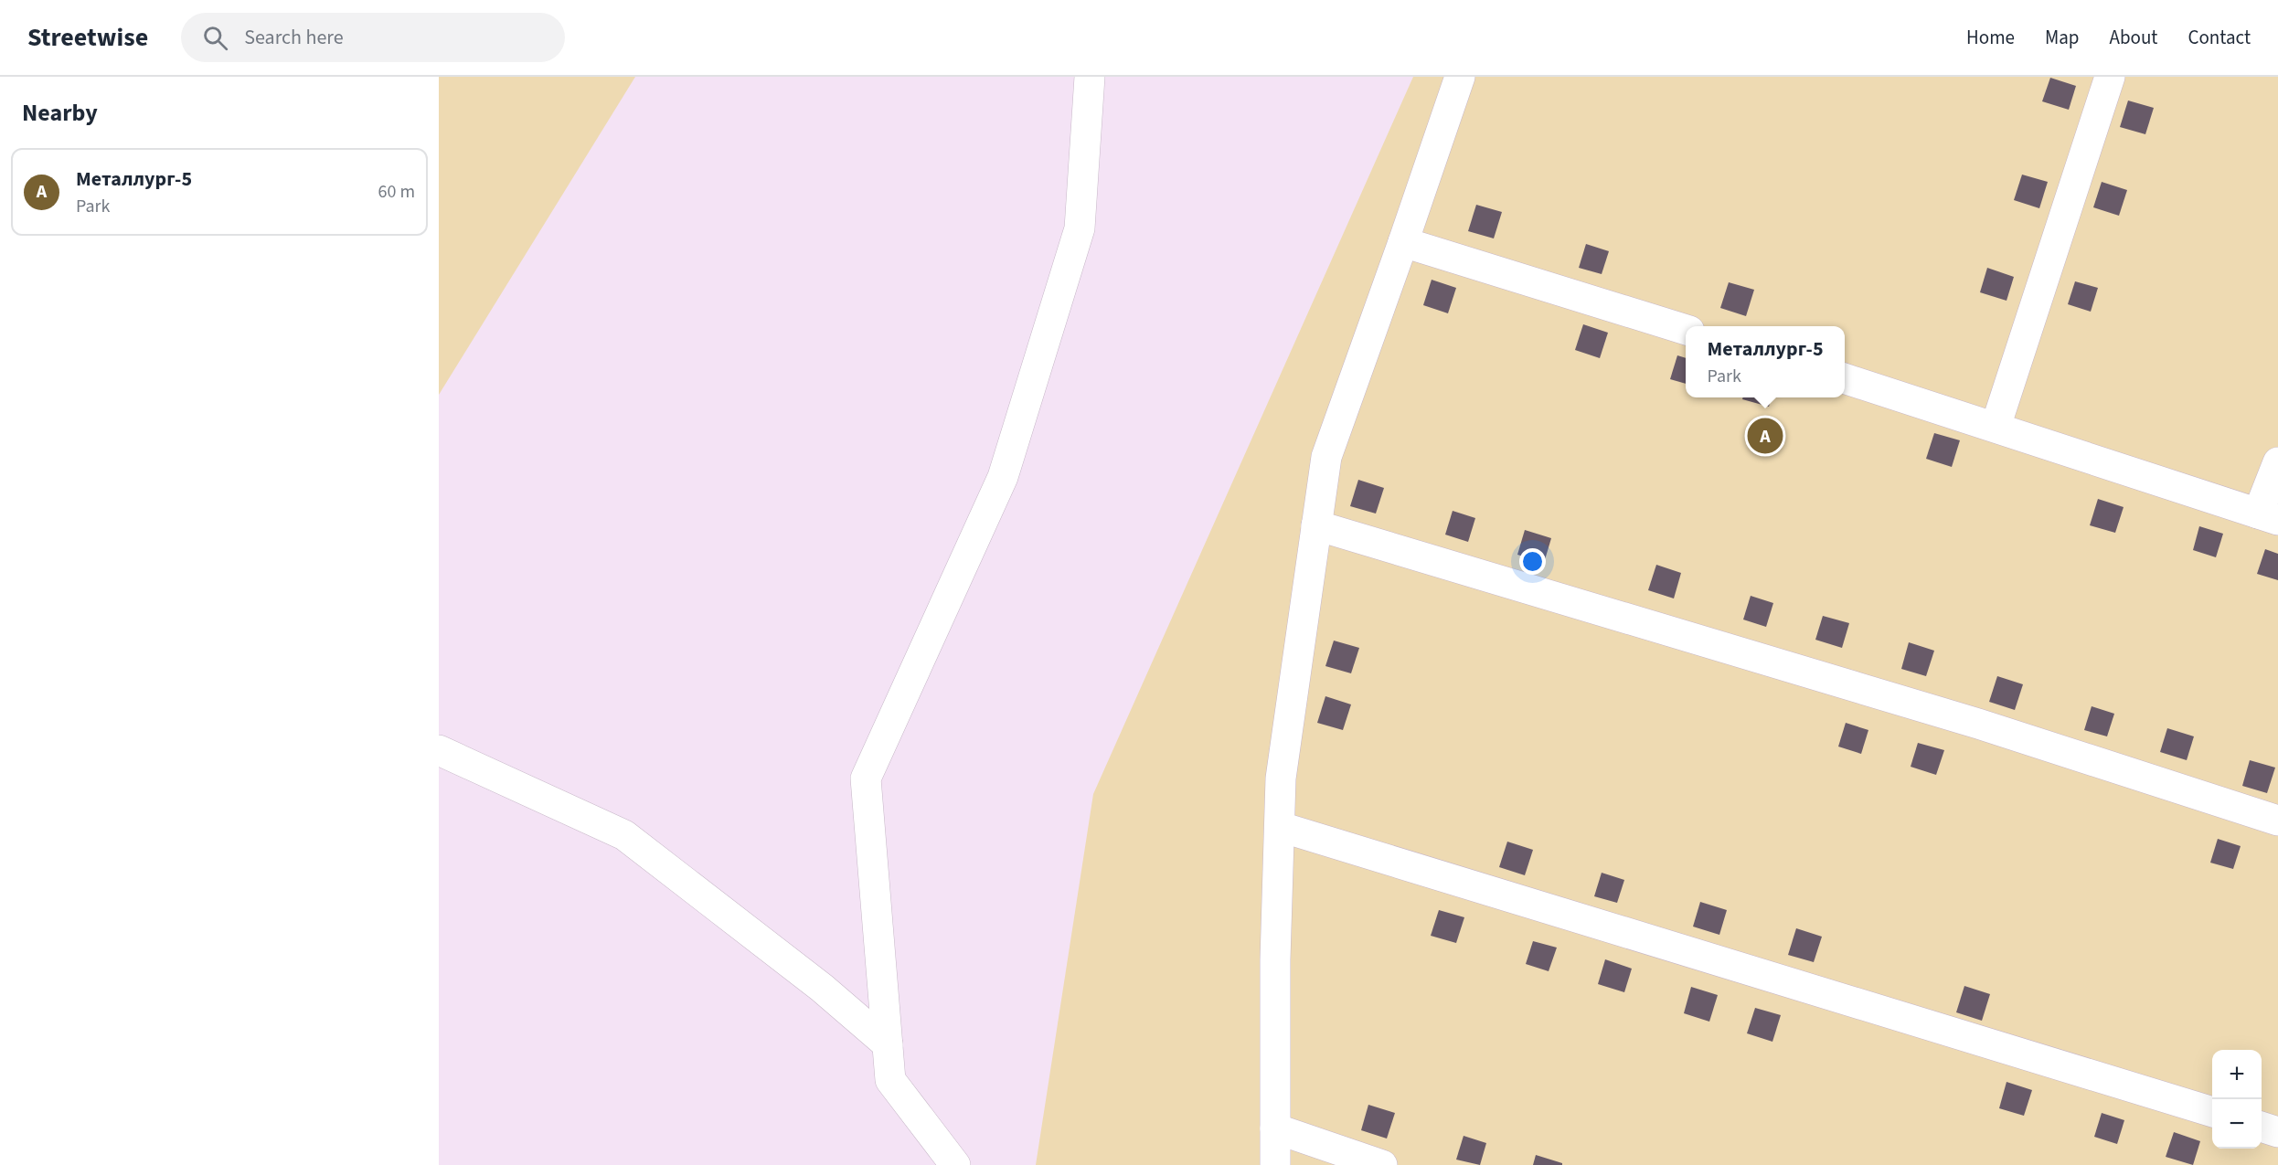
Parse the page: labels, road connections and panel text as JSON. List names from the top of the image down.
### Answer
{
  "page": {
    "header": "Streetwise",
    "search": "Search here",
    "nav": [
      "Home",
      "Map",
      "About",
      "Contact"
    ],
    "heading": "Nearby",
    "list": [
      {
        "mark": "A",
        "name": "Металлург-5",
        "note": "Park",
        "value": "60 m"
      }
    ],
    "popup": ["Металлург-5", "Park"],
    "pins": "A",
    "map_buttons": ["+", "−"]
  }
}
